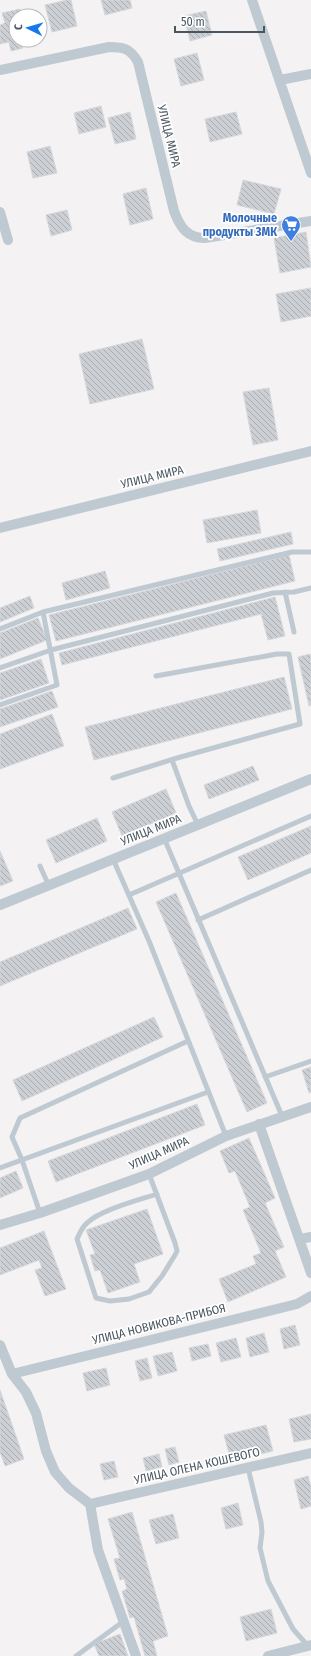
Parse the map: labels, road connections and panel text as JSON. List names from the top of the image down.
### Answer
{
  "streets": {
    "street": ["УЛИЦА МИРА", "УЛИЦА НОВИКОВА-ПРИБОЯ", "УЛИЦА ОЛЕНА КОШЕВОГО"]
  },
  "places": {
    "supermarket": ["Молочные продукты ЗМК"]
  },
  "scale_bar": "50 m",
  "north": "left"
}
